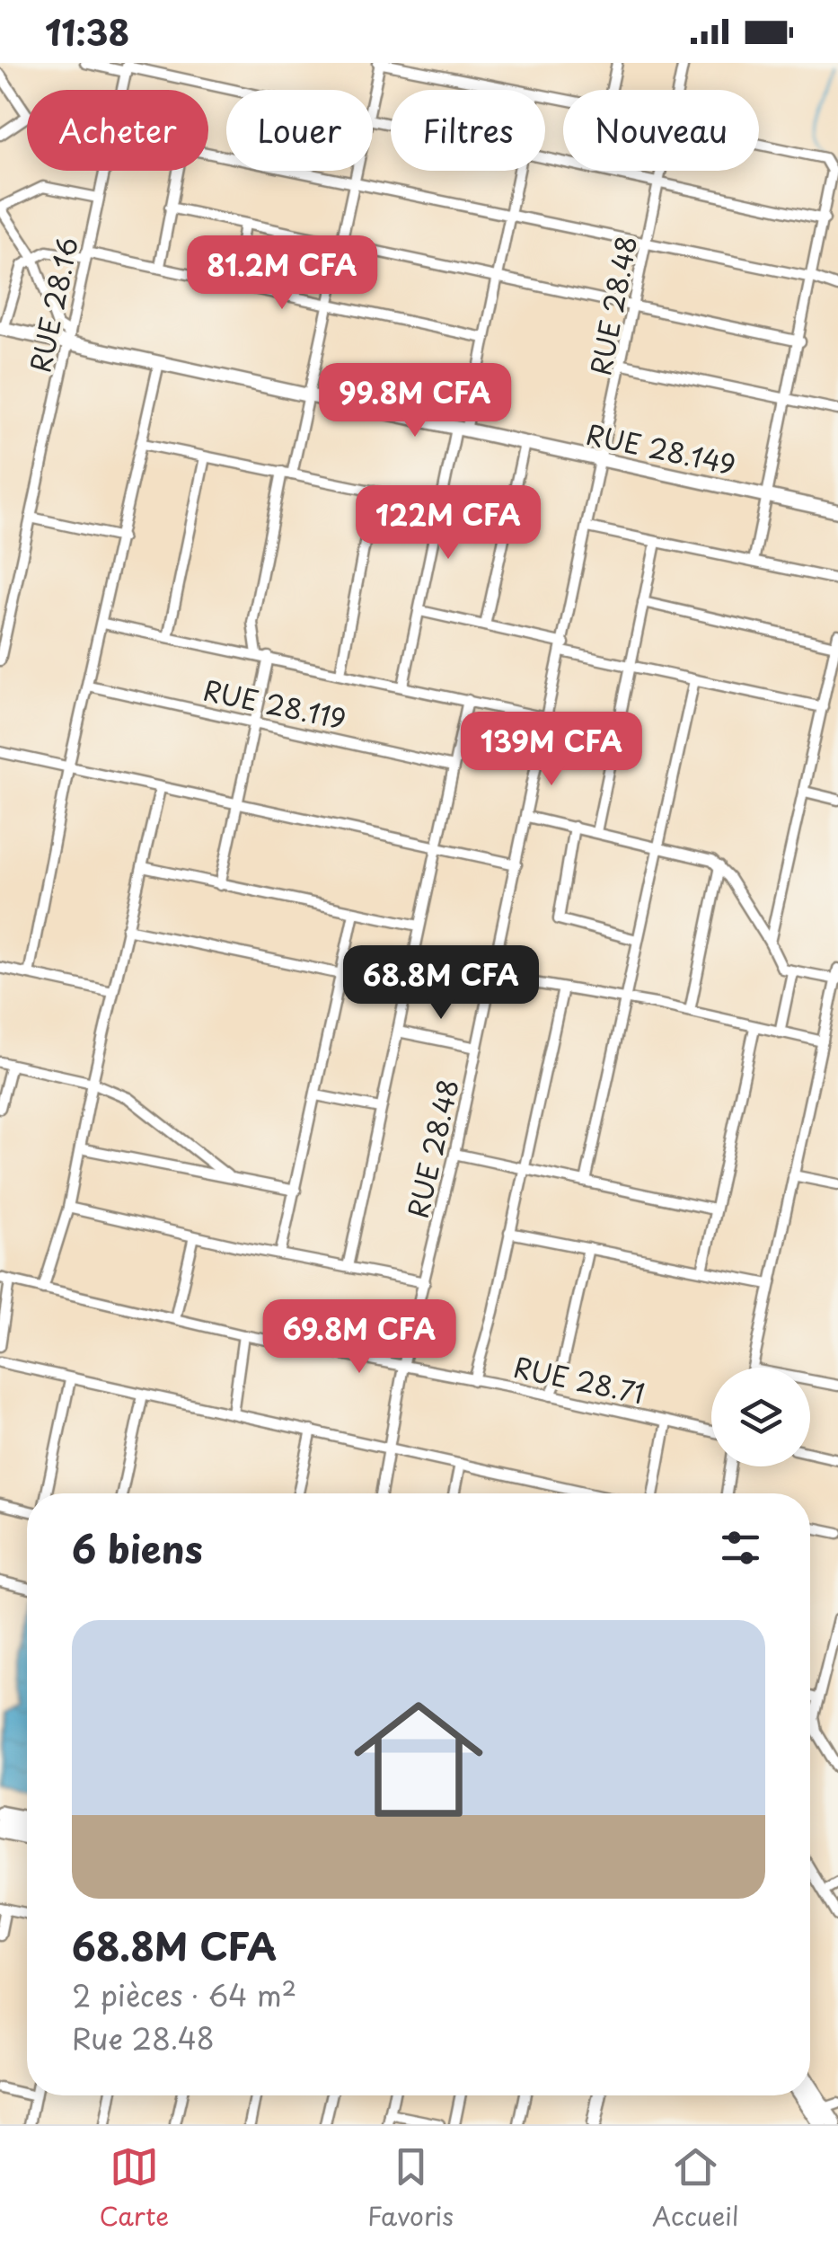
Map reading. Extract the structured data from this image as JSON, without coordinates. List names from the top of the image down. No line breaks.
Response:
{"streets":{"street":["RUE 28.16","RUE 28.48","RUE 28.149","RUE 28.119","RUE 28.71"]},"crossings":[["RUE 28.16","RUE 28.149"],["RUE 28.48","RUE 28.149"],["RUE 28.48","RUE 28.71"]],"page":{"status":"11:38","chip":["Acheter","Louer","Filtres","Nouveau"],"price":["81.2M CFA","99.8M CFA","122M CFA","139M CFA","68.8M CFA","69.8M CFA"],"heading":"6 biens","list":[{"name":"68.8M CFA","note":"2 pièces · 64 m² · Rue 28.48"}],"tabs":["Carte","Favoris","Accueil"]}}
